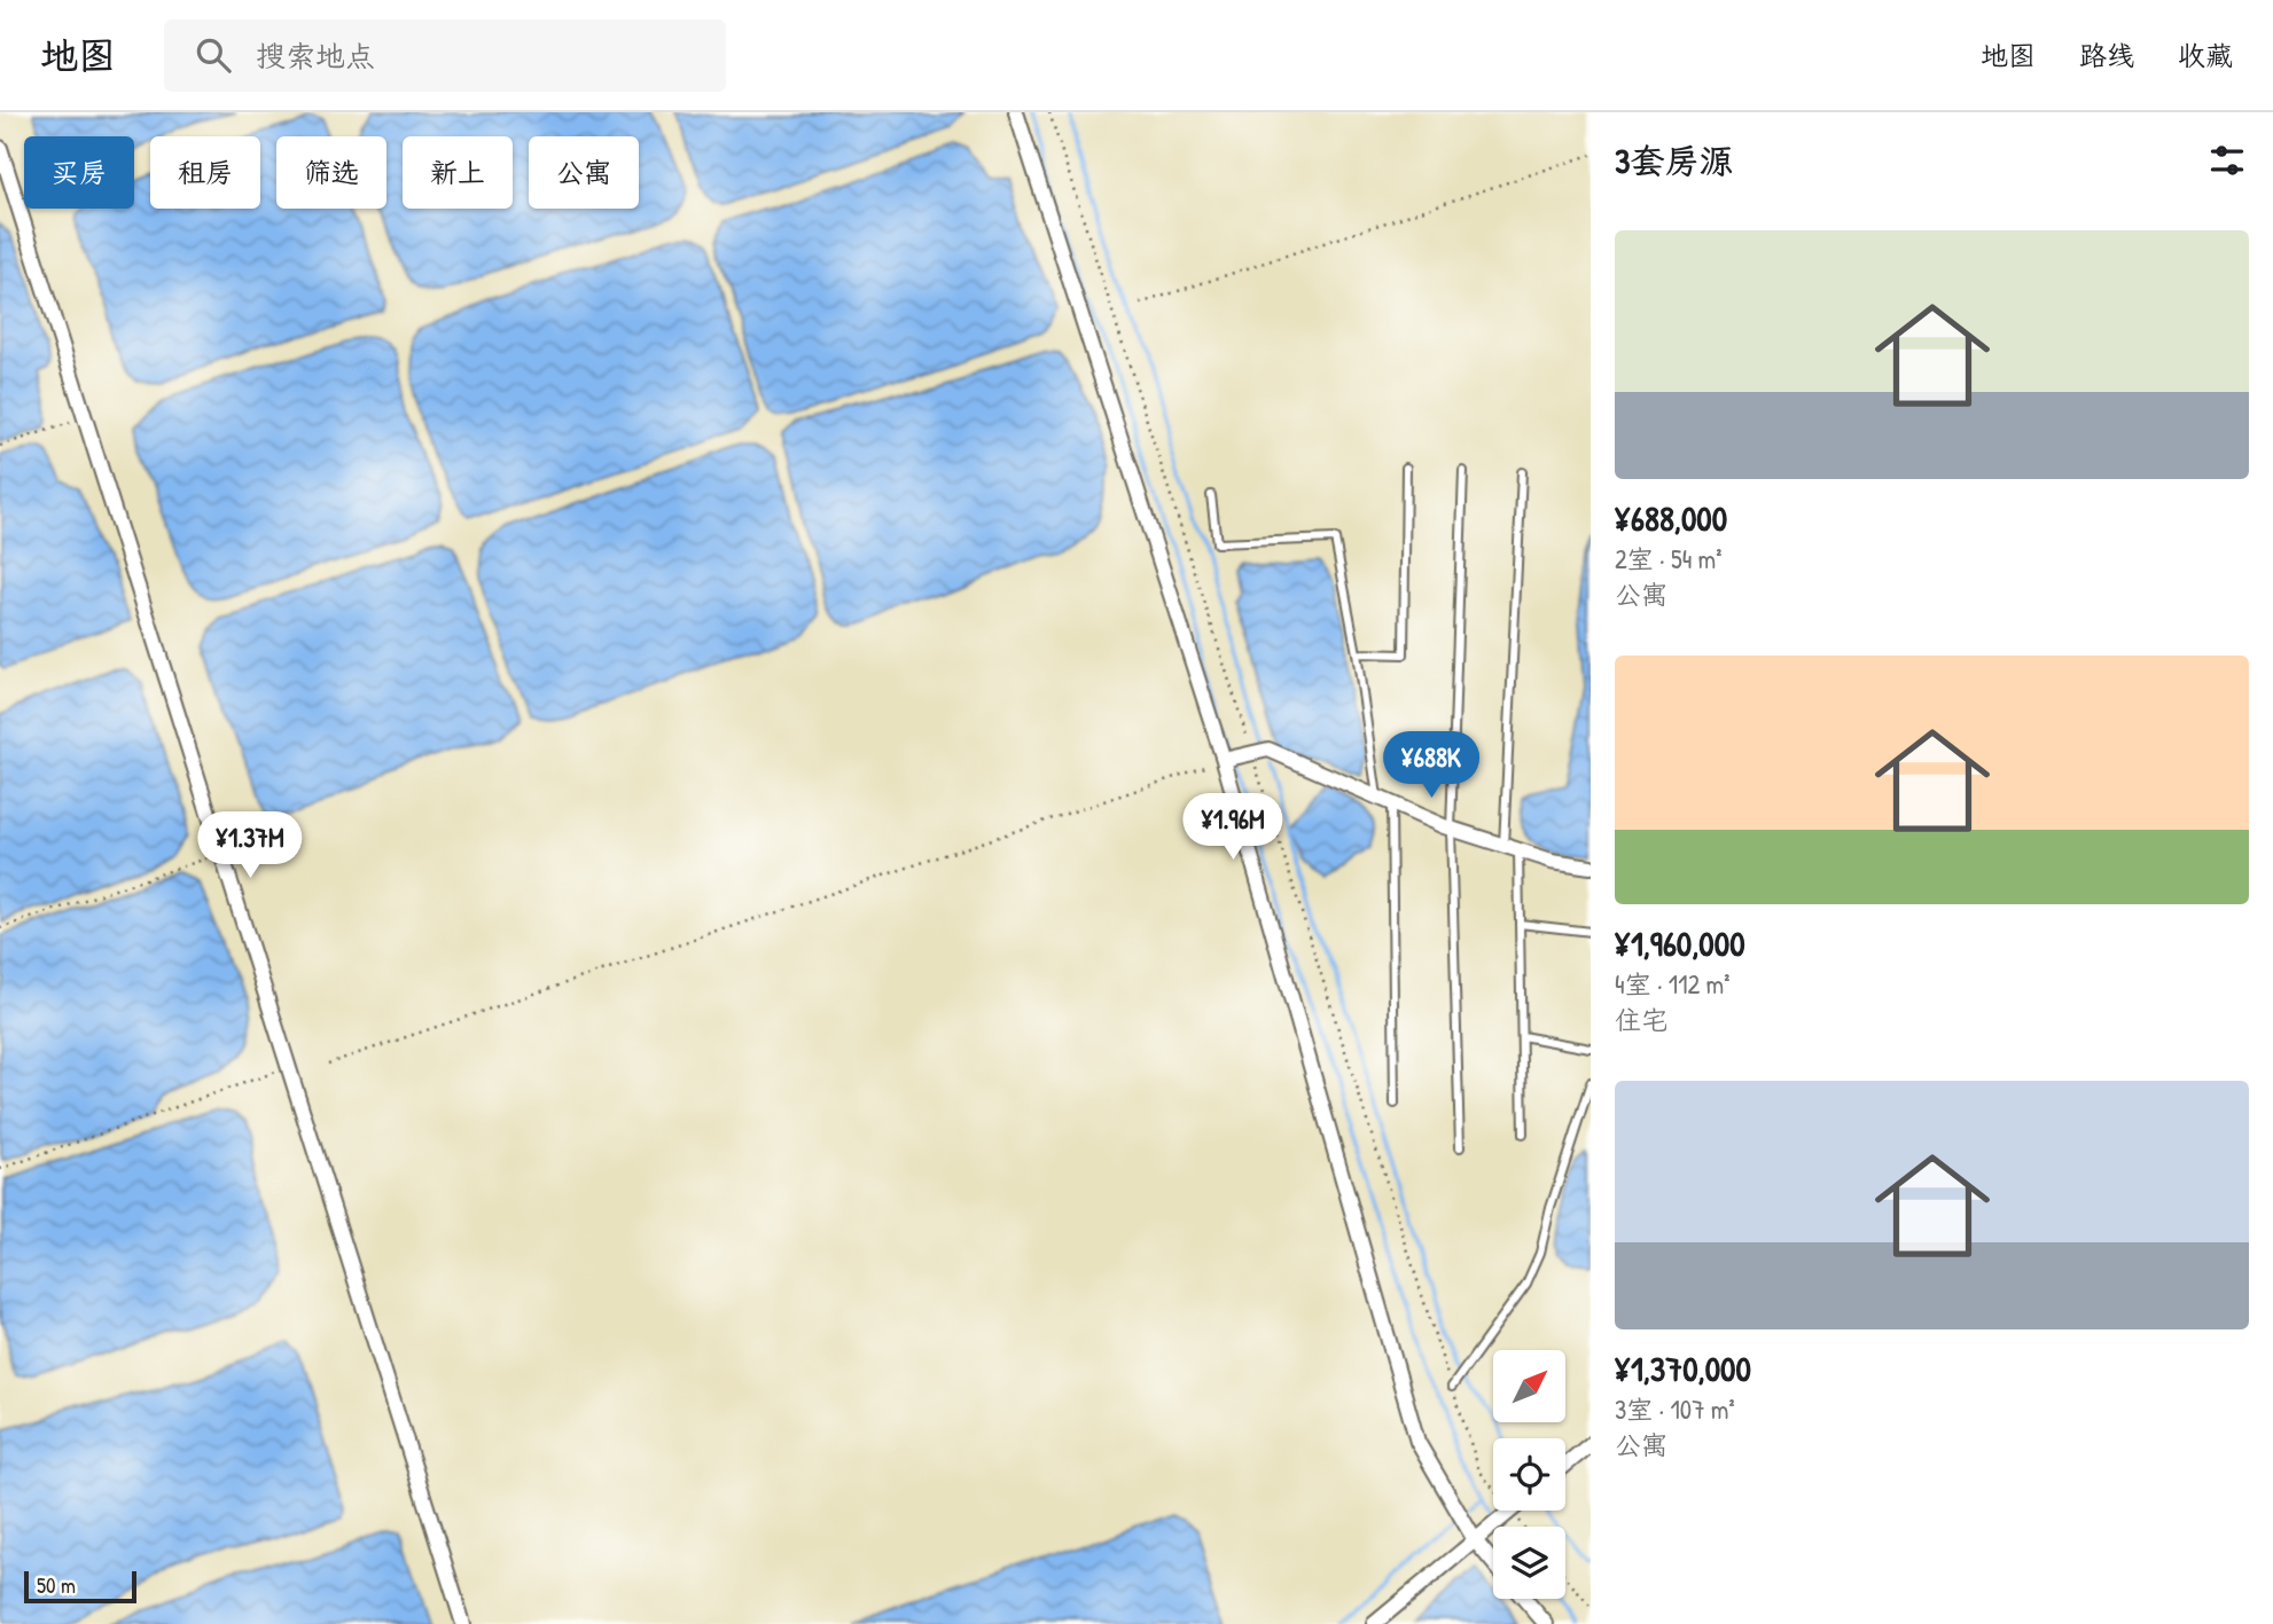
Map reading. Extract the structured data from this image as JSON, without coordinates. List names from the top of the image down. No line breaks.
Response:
{"scale_bar":"50 m","north":"top right","page":{"header":"地图","search":"搜索地点","nav":["地图","路线","收藏"],"heading":"3套房源","chip":["买房","租房","筛选","新上","公寓"],"list":[{"name":"¥688,000","note":"2室 · 54 m² · 公寓"},{"name":"¥1,960,000","note":"4室 · 112 m² · 住宅"},{"name":"¥1,370,000","note":"3室 · 107 m² · 公寓"}],"price":["¥688K","¥1.96M","¥1.37M"],"scale":"50 m"}}
